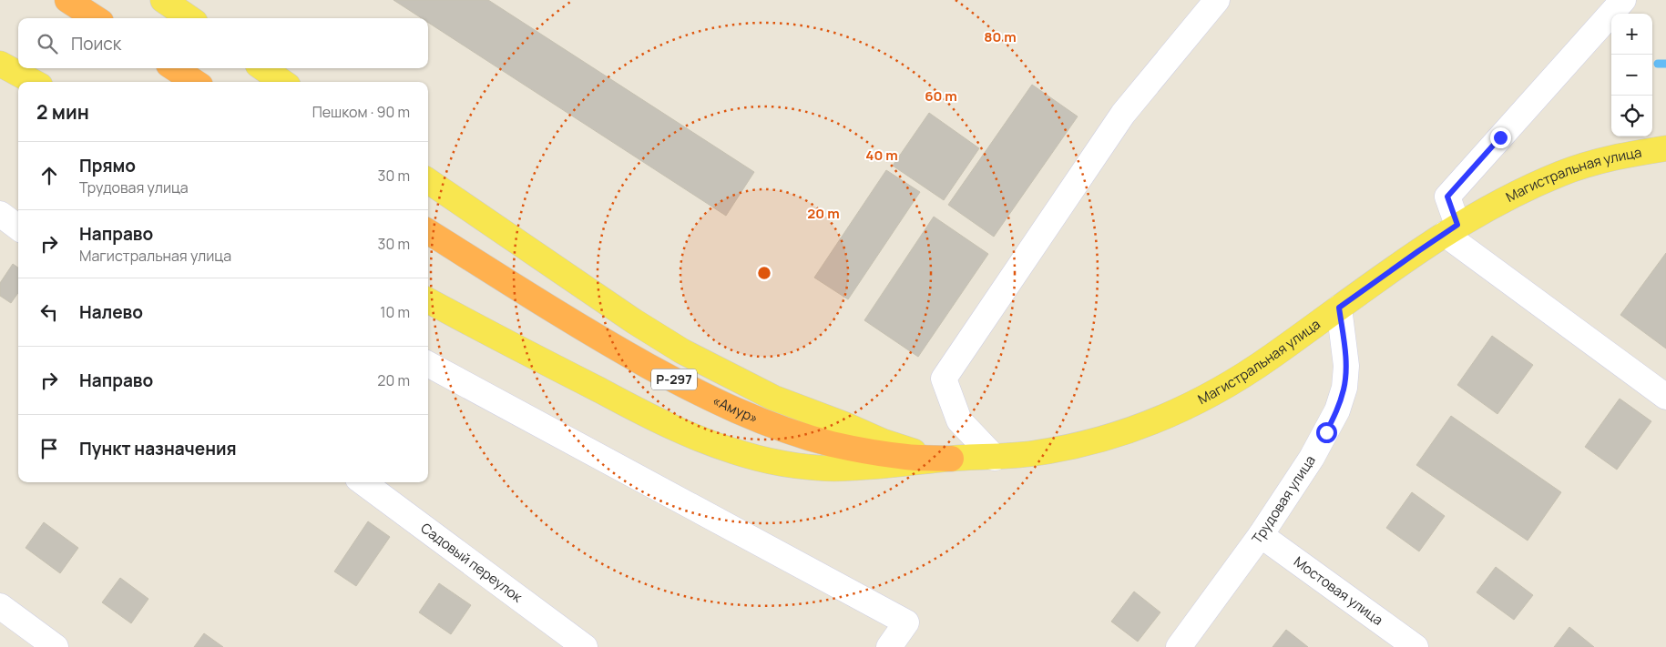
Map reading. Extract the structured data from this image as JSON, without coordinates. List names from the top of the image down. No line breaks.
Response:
{"streets":{"highway":["Р-297","«Амур»"],"main road":["Магистральная улица"],"street":["Трудовая улица","Садовый переулок","Мостовая улица"]},"crossings":[["Магистральная улица","«Амур»"],["Магистральная улица","Трудовая улица"],["Трудовая улица","Мостовая улица"]],"page":{"map_buttons":["+","−"],"search":"Поиск","heading":["2 мин","Пешком · 90 m"],"list":[["Прямо","Трудовая улица","30 m"],["Направо","Магистральная улица","30 m"],["Налево","10 m"],["Направо","20 m"],"Пункт назначения"]},"rings":["80 m","60 m","40 m","20 m"]}
